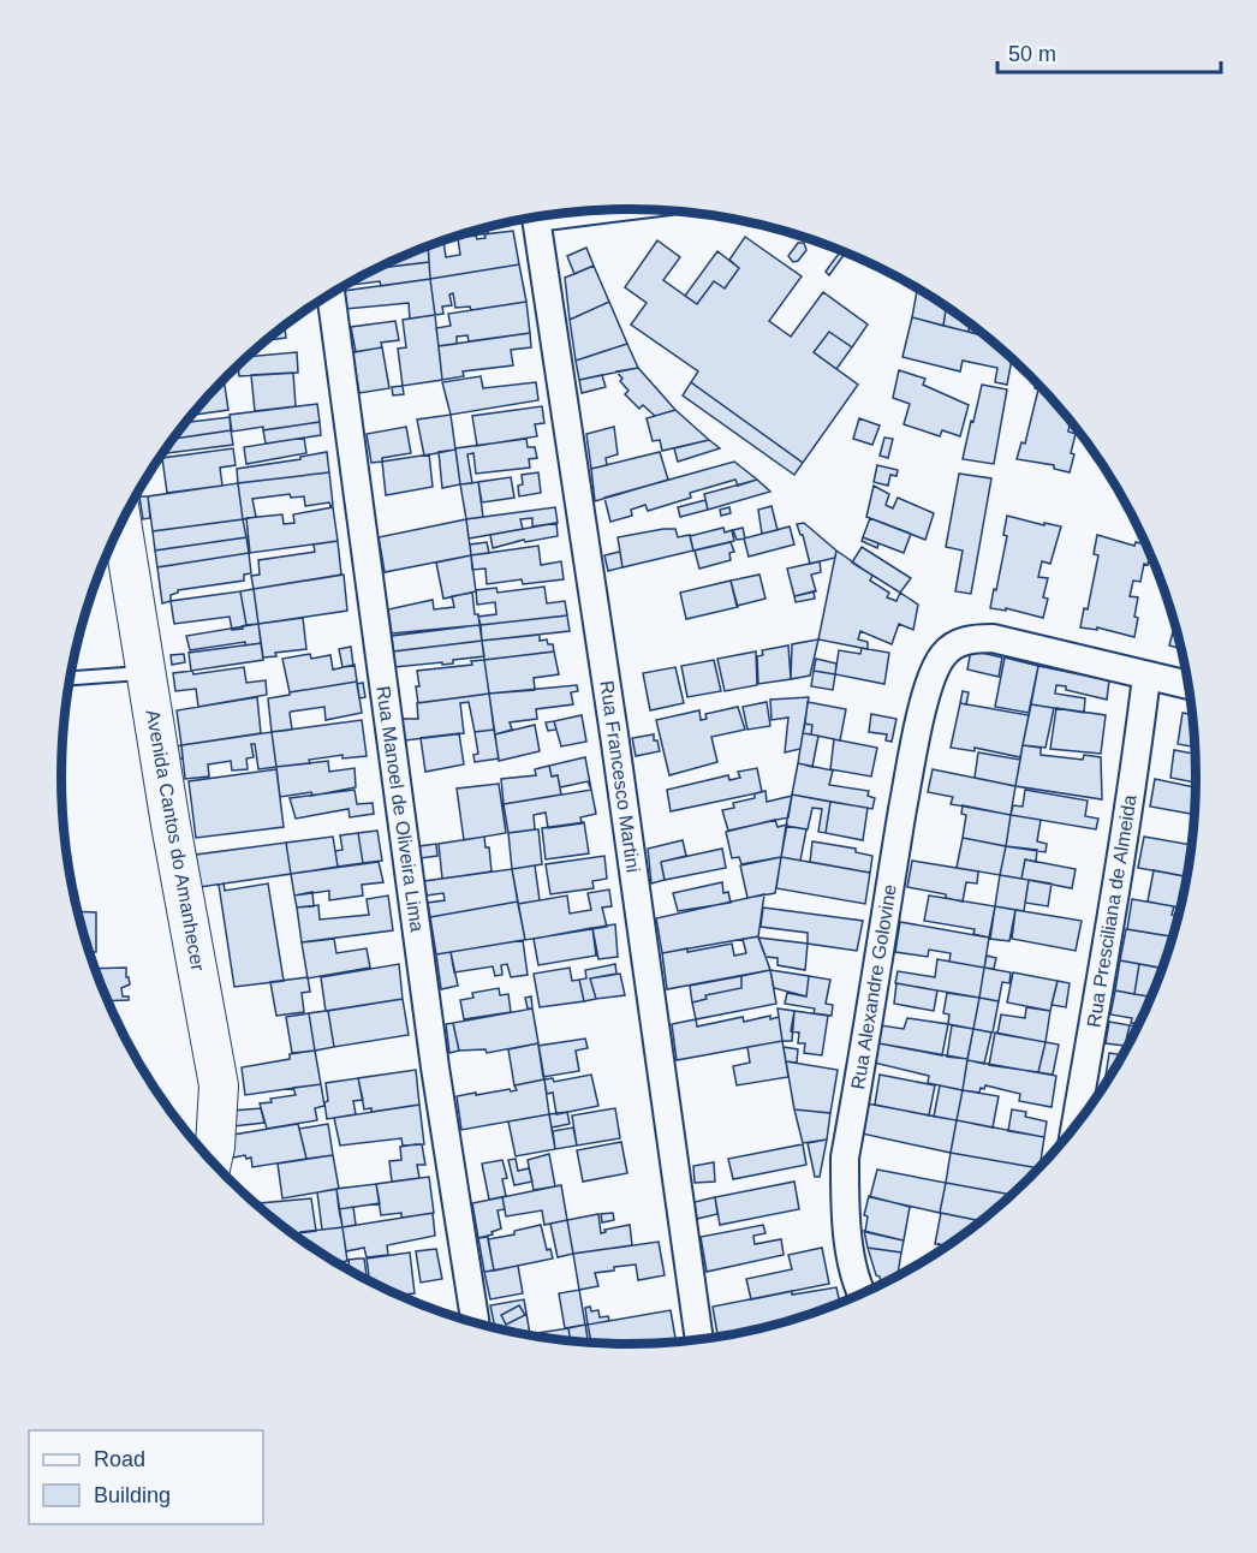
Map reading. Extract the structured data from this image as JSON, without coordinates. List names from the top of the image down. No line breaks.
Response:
{"streets":{"main road":["Avenida Cantos do Amanhecer"],"street":["Rua Francesco Martini","Rua Manoel de Oliveira Lima","Rua Presciliana de Almeida","Rua Alexandre Golovine"]},"crossings":[["Rua Presciliana de Almeida","Rua Alexandre Golovine"]],"legend":["Road","Building"],"scale_bar":"50 m"}
